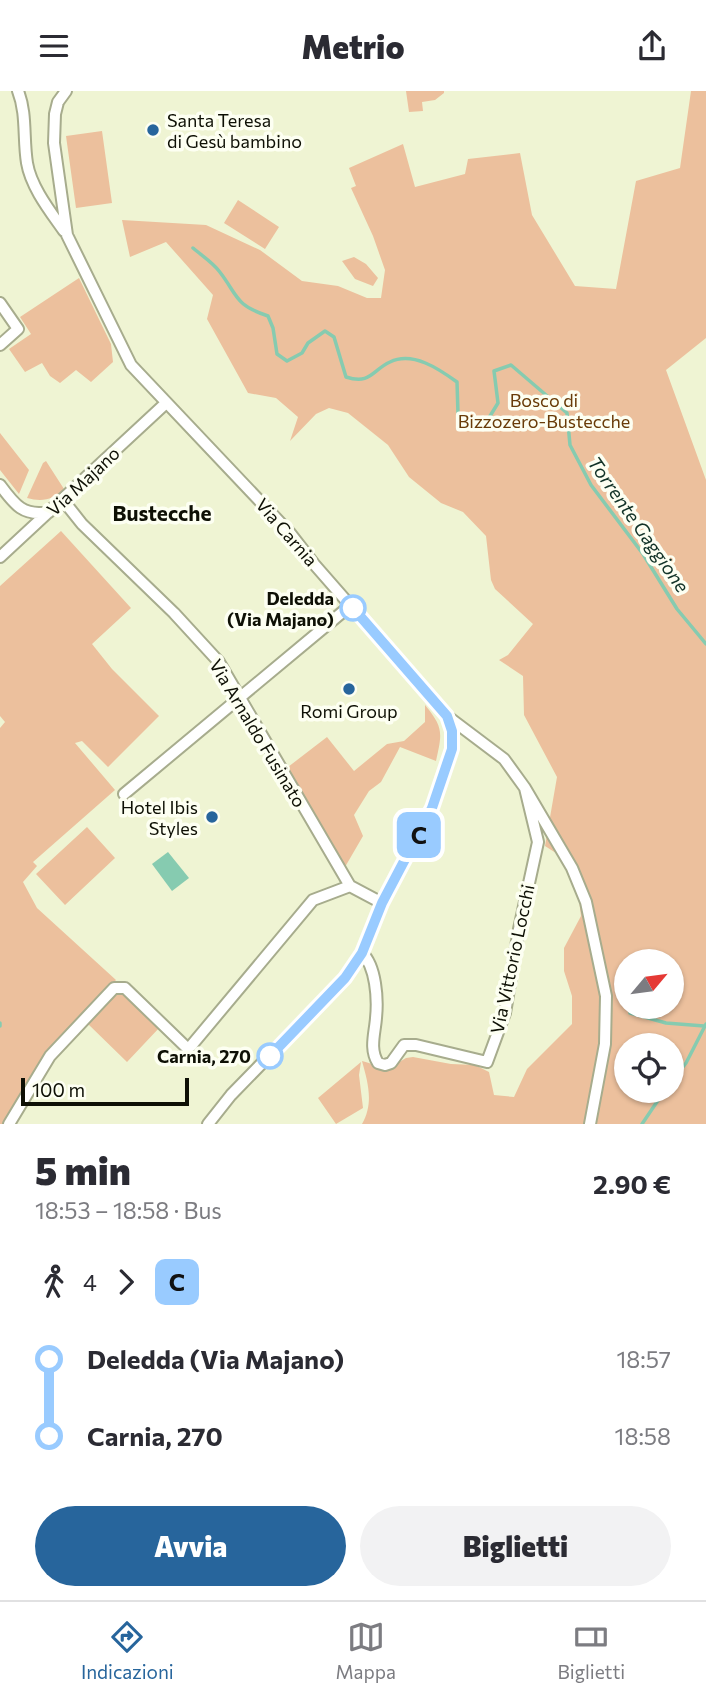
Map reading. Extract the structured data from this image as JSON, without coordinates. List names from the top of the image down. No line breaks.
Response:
{"streets":{"street":["Via Majano","Via Carnia","Via Arnaldo Fusinato","Via Vittorio Locchi"]},"crossings":[["Via Majano","Via Carnia"],["Via Majano","Via Arnaldo Fusinato"],["Via Carnia","Via Vittorio Locchi"]],"districts":["Bustecche"],"water":["Torrente Gaggione"],"parks":["Bosco di Bizzozero-Bustecche"],"places":["Santa Teresa di Gesù bambino","Deledda (Via Majano)","Romi Group","Hotel Ibis Styles","Carnia, 270"],"lines":["bus line C"],"scale_bar":"100 m","north":"top right","page":{"header":"Metrio","on_map":"C","scale":"100 m","heading":["5 min","18:53 – 18:58 · Bus","2.90 €"],"legs":["4","C"],"list":[{"name":"Deledda (Via Majano)","value":"18:57"},{"name":"Carnia, 270","value":"18:58"}],"buttons":["Avvia","Biglietti"],"tabs":["Indicazioni","Mappa","Biglietti"]}}
